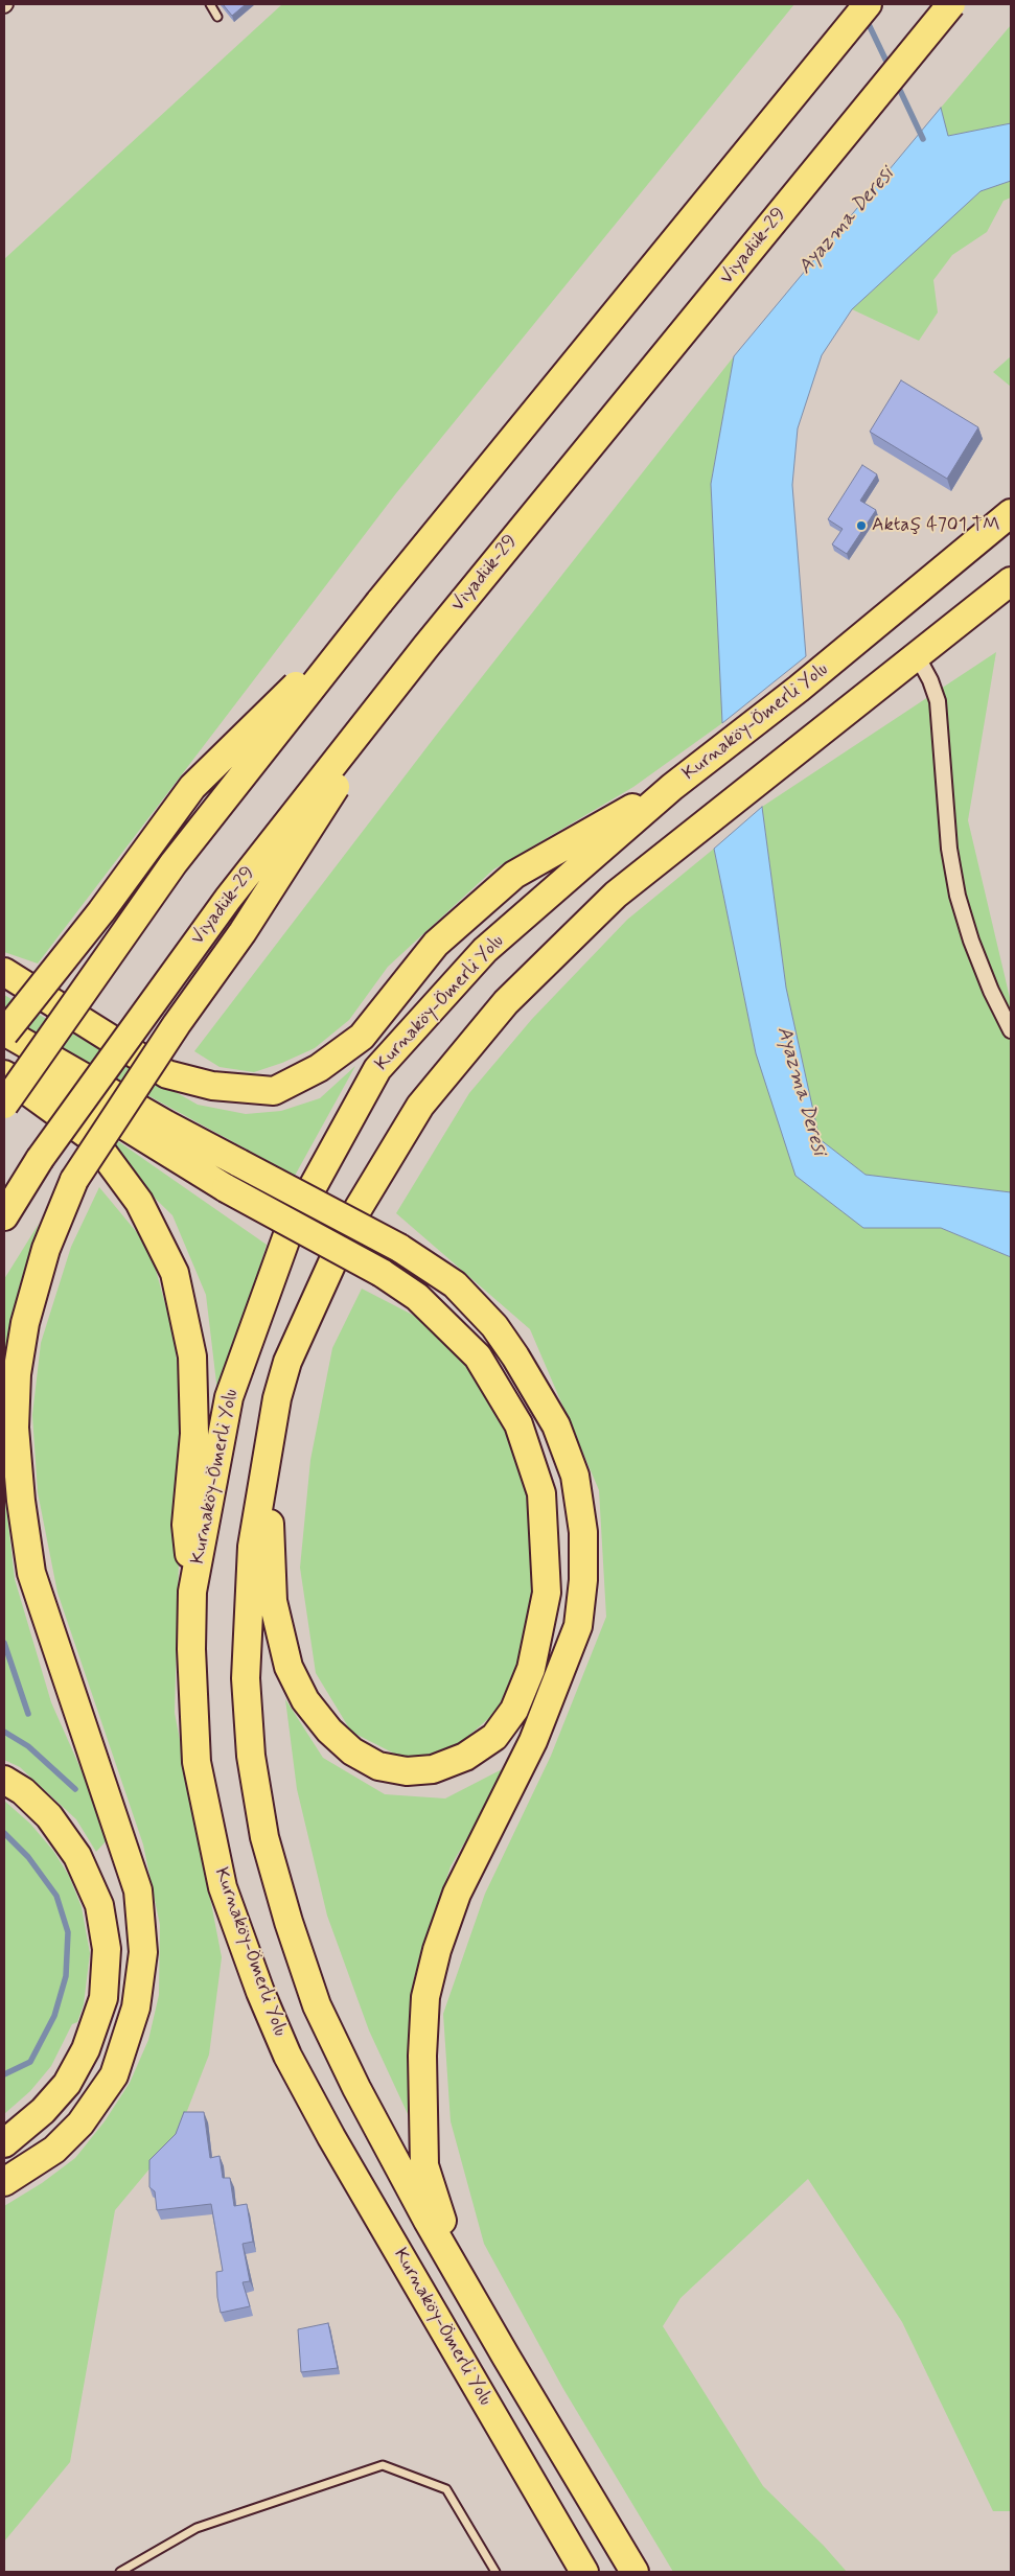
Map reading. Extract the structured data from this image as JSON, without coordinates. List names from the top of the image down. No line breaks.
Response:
{"streets":{"highway":["Viyadük-29","Kurnaköy-Ömerli Yolu"]},"water":["Ayazma Deresi"],"places":["Aktaş 4701 TM"]}
